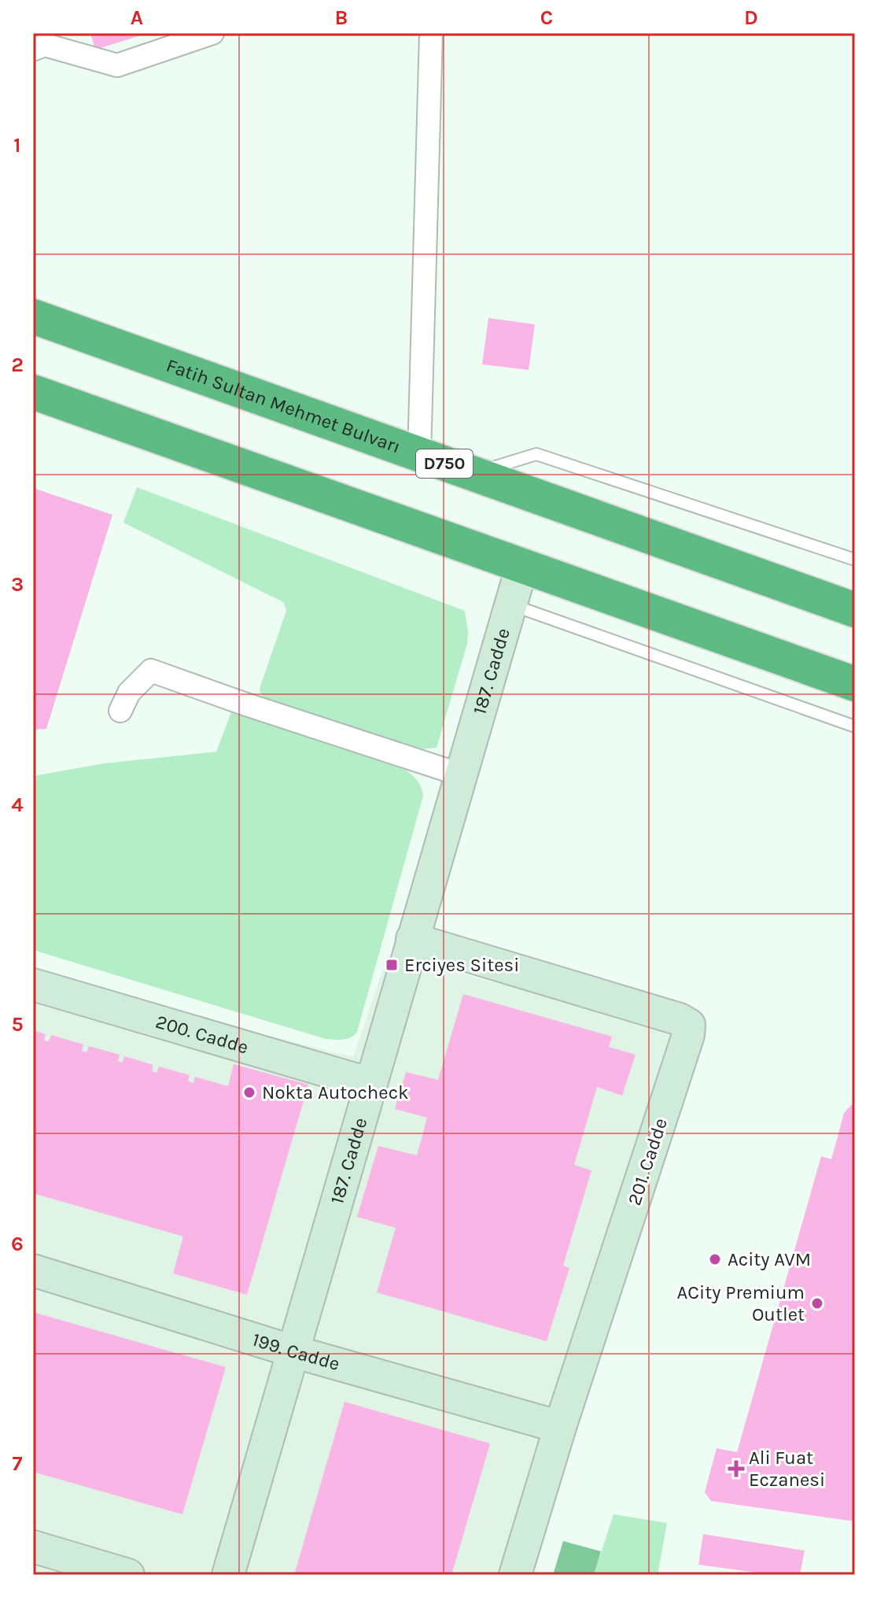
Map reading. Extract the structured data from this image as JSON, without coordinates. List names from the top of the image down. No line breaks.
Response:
{"streets":{"highway":["Fatih Sultan Mehmet Bulvarı","D750"],"street":["187. Cadde","200. Cadde","201. Cadde","199. Cadde"]},"crossings":[["187. Cadde","200. Cadde"],["187. Cadde","201. Cadde"],["187. Cadde","199. Cadde"],["201. Cadde","199. Cadde"]],"places":{"transit":["Erciyes Sitesi"],"other":["Nokta Autocheck","Acity AVM","ACity Premium Outlet"],"health":["Ali Fuat Eczanesi"]},"grid":{"columns":["A","B","C","D"],"rows":["1","2","3","4","5","6","7"]}}
